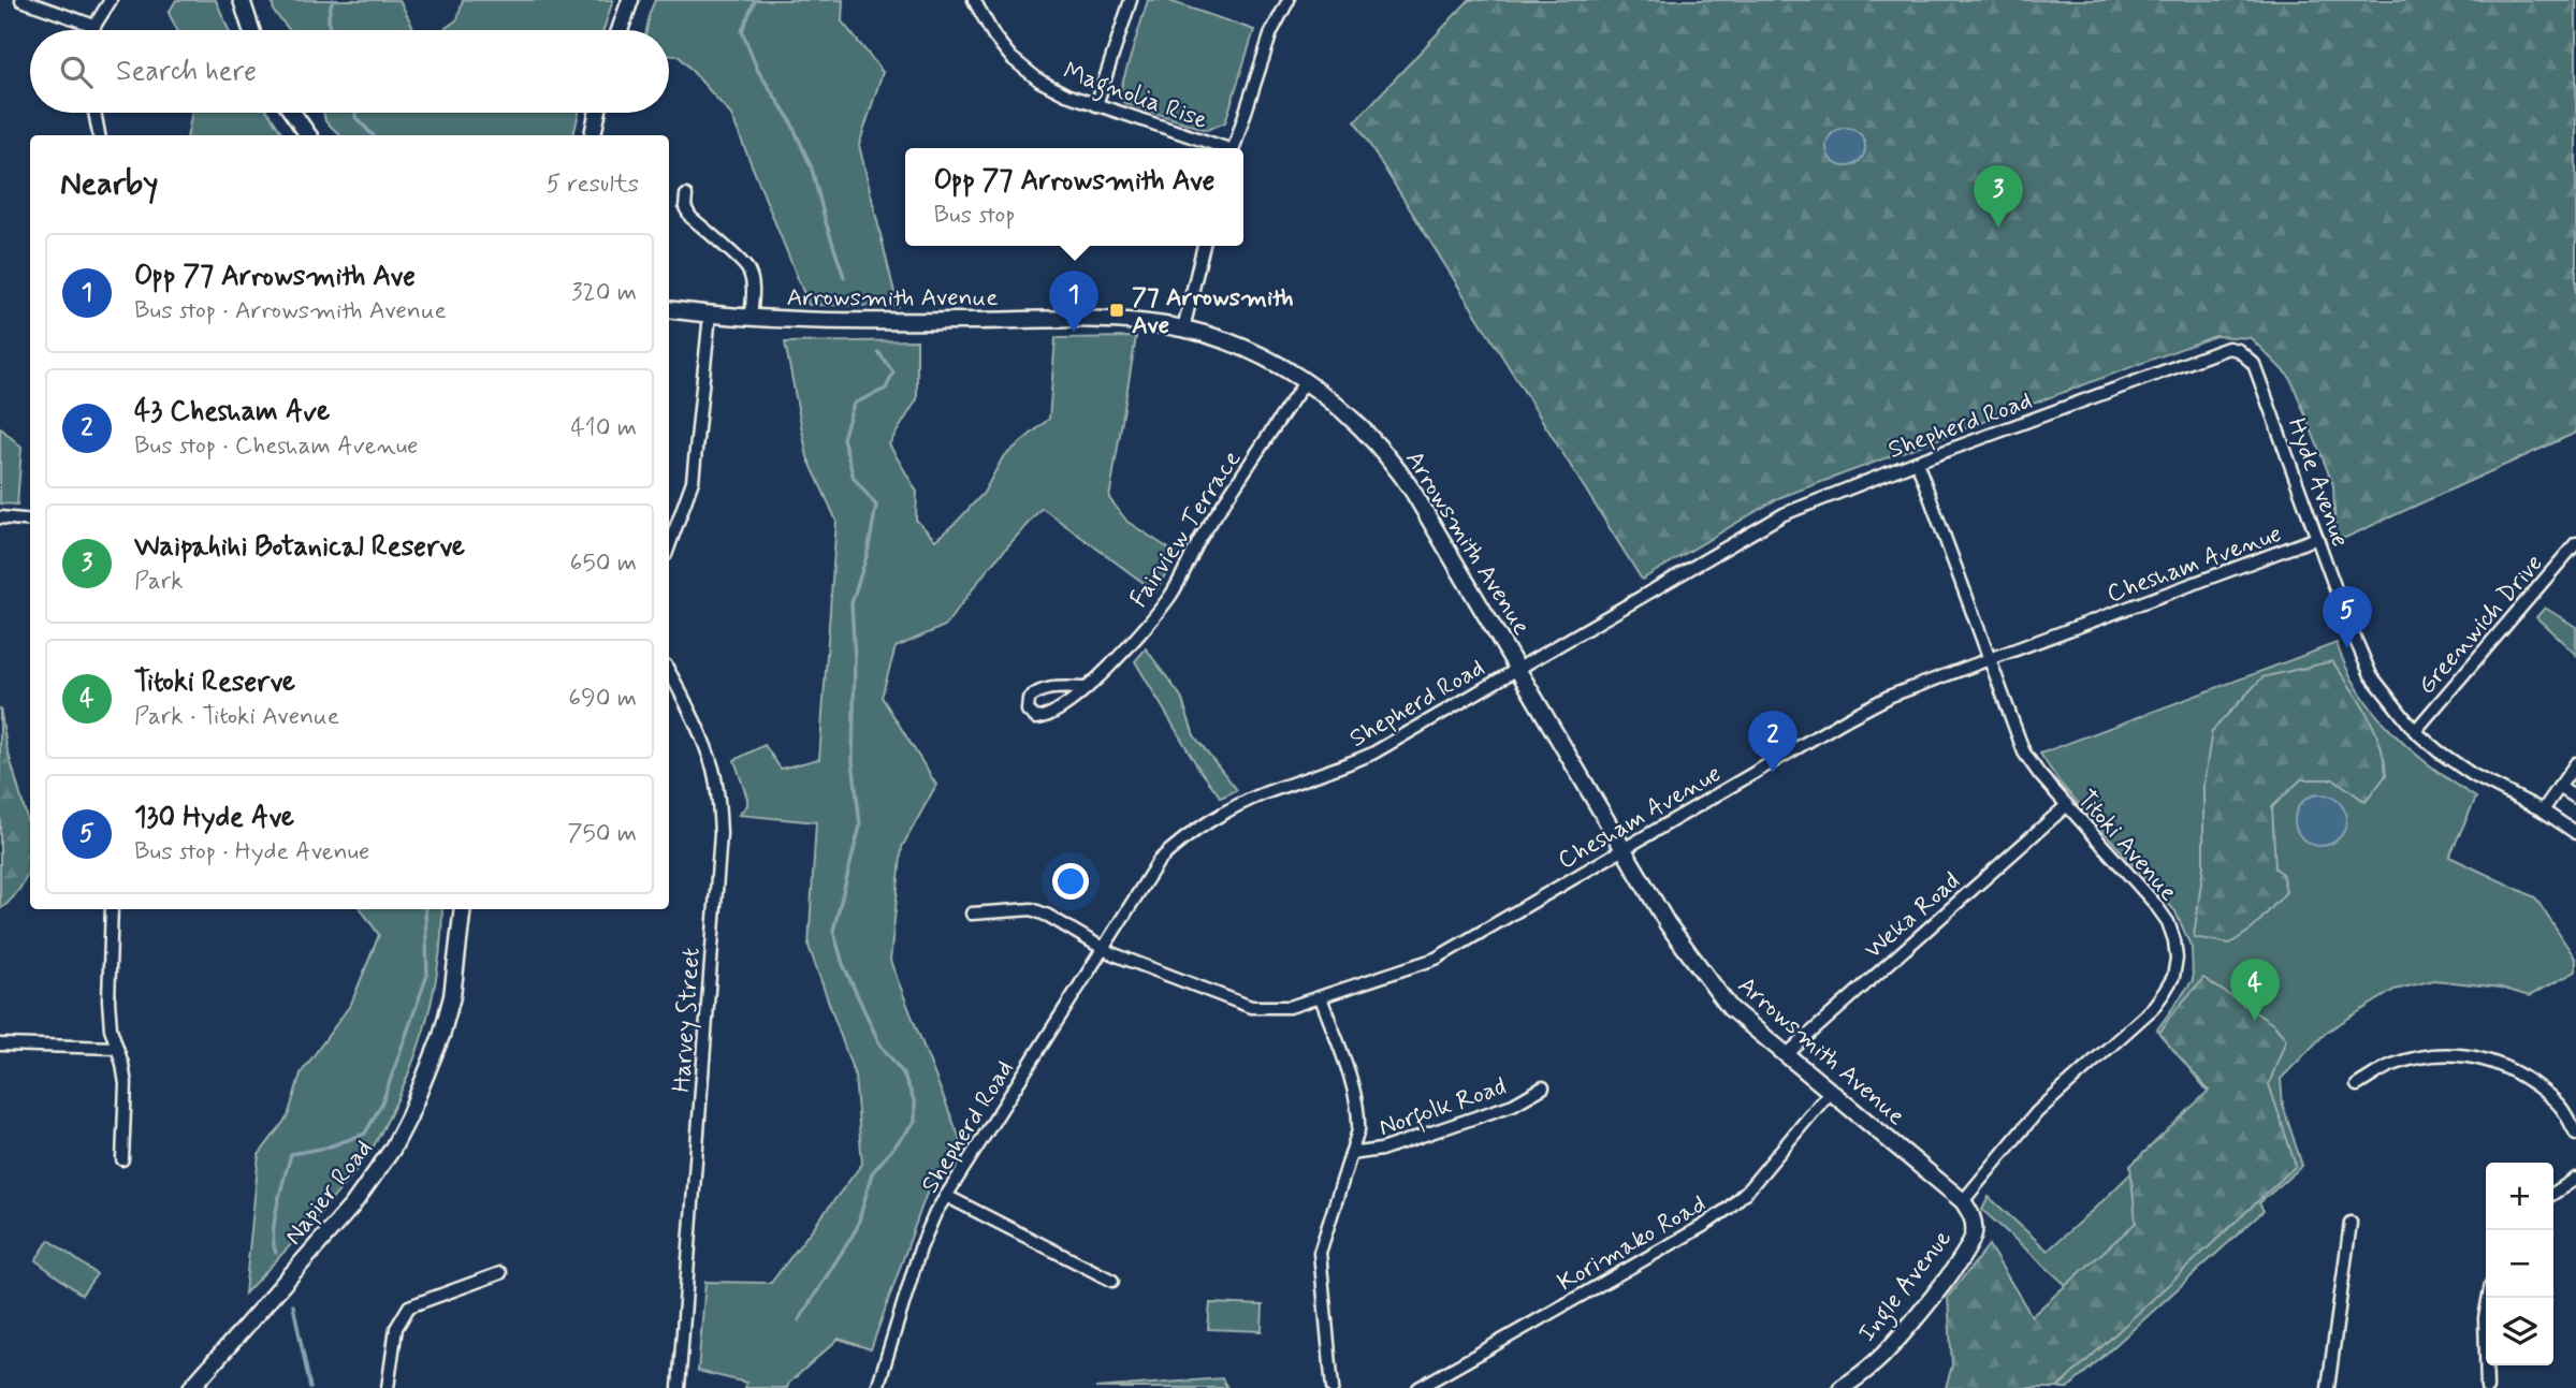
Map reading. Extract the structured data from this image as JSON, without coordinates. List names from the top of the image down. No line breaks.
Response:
{"streets":{"street":["Magnolia Rise","Arrowsmith Avenue","Shepherd Road","Hyde Avenue","Fairview Terrace","Chesham Avenue","Greenwich Drive","Titoki Avenue","Weka Road","Harvey Street","Norfolk Road","Napier Road","Korimako Road","Ingle Avenue"]},"crossings":[["Arrowsmith Avenue","Shepherd Road"],["Arrowsmith Avenue","Fairview Terrace"],["Arrowsmith Avenue","Chesham Avenue"],["Arrowsmith Avenue","Titoki Avenue"],["Arrowsmith Avenue","Weka Road"],["Arrowsmith Avenue","Korimako Road"],["Arrowsmith Avenue","Ingle Avenue"],["Shepherd Road","Hyde Avenue"],["Shepherd Road","Chesham Avenue"],["Shepherd Road","Titoki Avenue"],["Hyde Avenue","Chesham Avenue"],["Hyde Avenue","Greenwich Drive"],["Chesham Avenue","Titoki Avenue"],["Titoki Avenue","Weka Road"],["Titoki Avenue","Ingle Avenue"]],"places":{"transit":["77 Arrowsmith Ave"]},"page":{"search":"Search here","heading":["Nearby","5 results"],"popup":["Opp 77 Arrowsmith Ave","Bus stop"],"pins":["3","1","5","2","4"],"list":[{"mark":"1","name":"Opp 77 Arrowsmith Ave","note":"Bus stop · Arrowsmith Avenue","value":"320 m"},{"mark":"2","name":"43 Chesham Ave","note":"Bus stop · Chesham Avenue","value":"410 m"},{"mark":"3","name":"Waipahihi Botanical Reserve","note":"Park","value":"650 m"},{"mark":"4","name":"Titoki Reserve","note":"Park · Titoki Avenue","value":"690 m"},{"mark":"5","name":"130 Hyde Ave","note":"Bus stop · Hyde Avenue","value":"750 m"}],"map_buttons":["+","−"]}}
